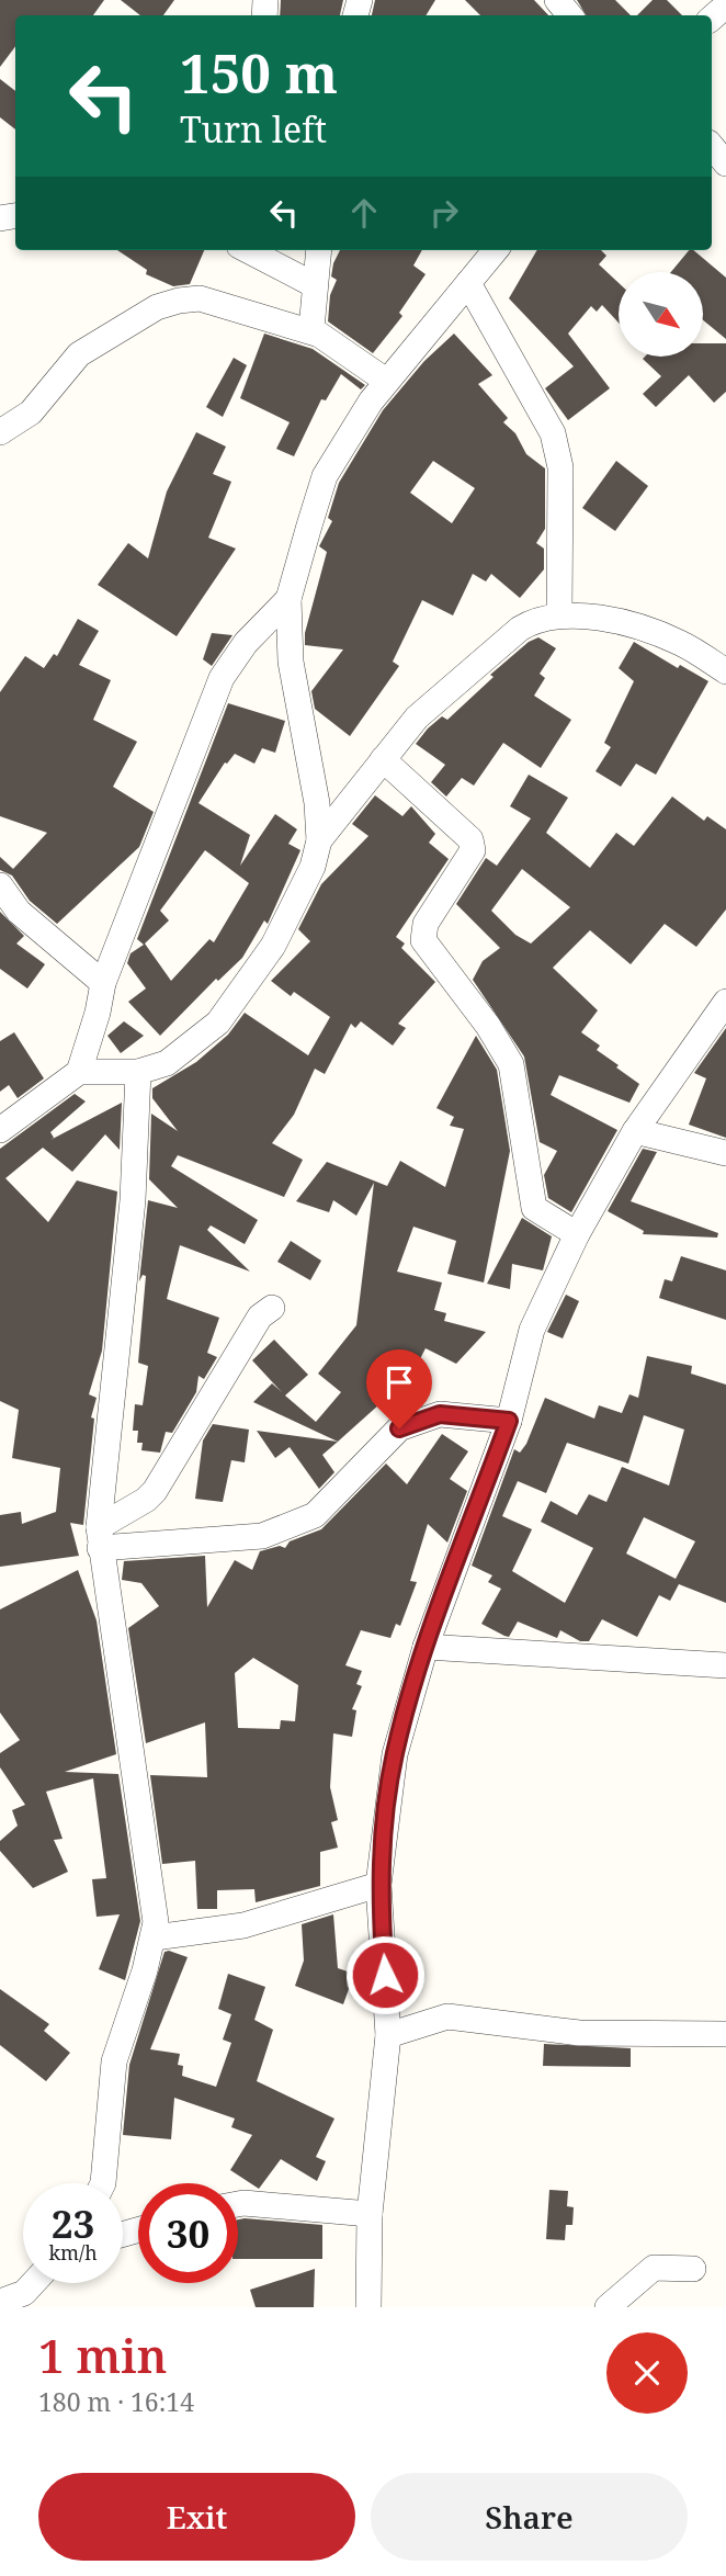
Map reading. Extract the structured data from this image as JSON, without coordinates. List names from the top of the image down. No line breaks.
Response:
{"north":"bottom right","page":{"turn":["150 m","Turn left"],"speed":"23 km/h","limit":"30","heading":["1 min","180 m · 16:14"],"buttons":["Exit","Share"]}}
